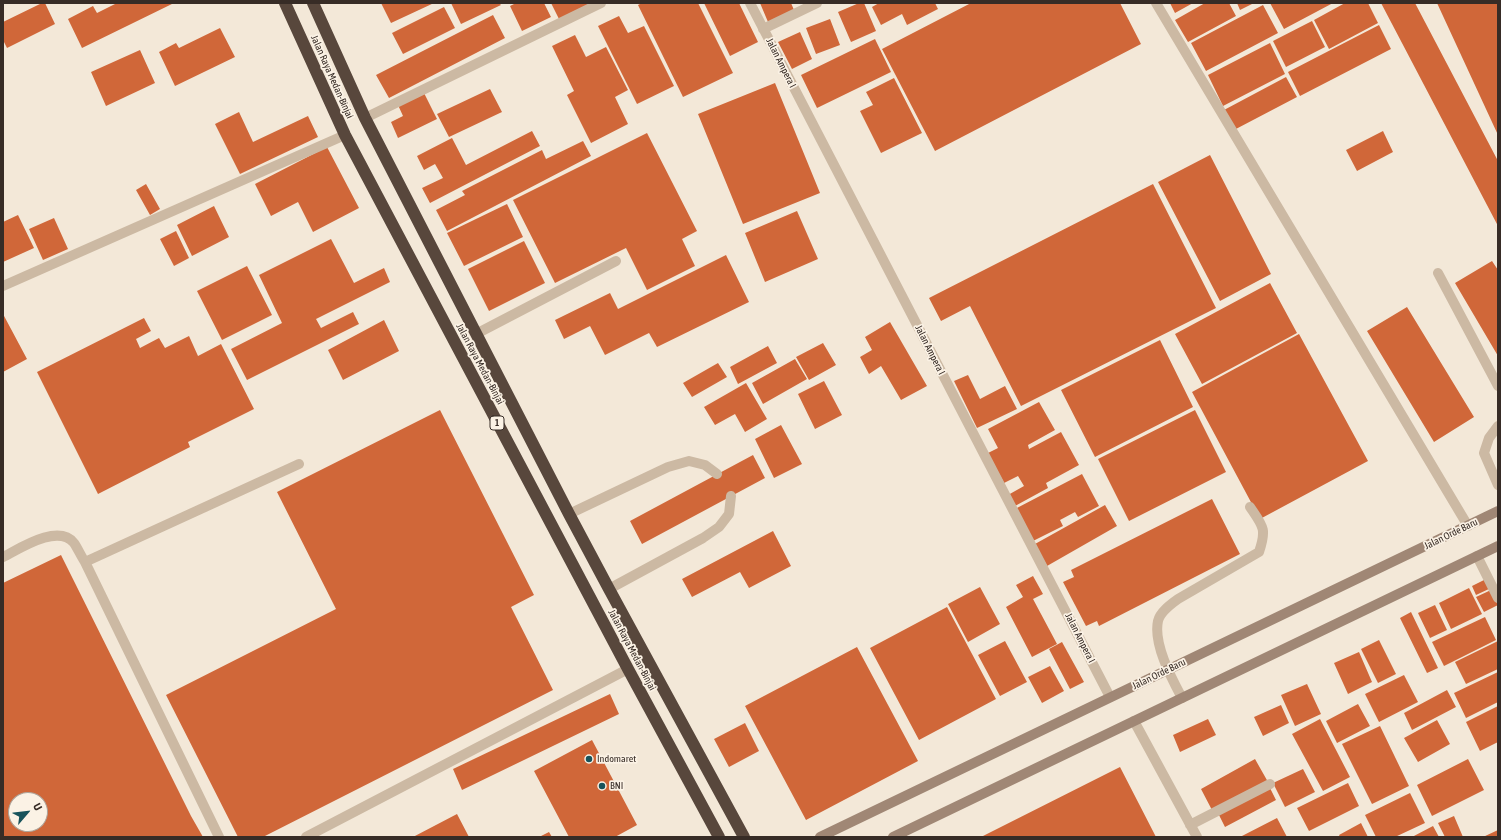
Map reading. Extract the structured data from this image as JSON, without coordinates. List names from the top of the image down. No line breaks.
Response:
{"streets":{"highway":["Jalan Raya Medan-Binjai","1"],"main road":["Jalan Orde Baru"],"street":["Jalan Ampera I"]},"crossings":[["Jalan Ampera I","Jalan Orde Baru"]],"places":["Indomaret","BNI"],"north":"top right"}
